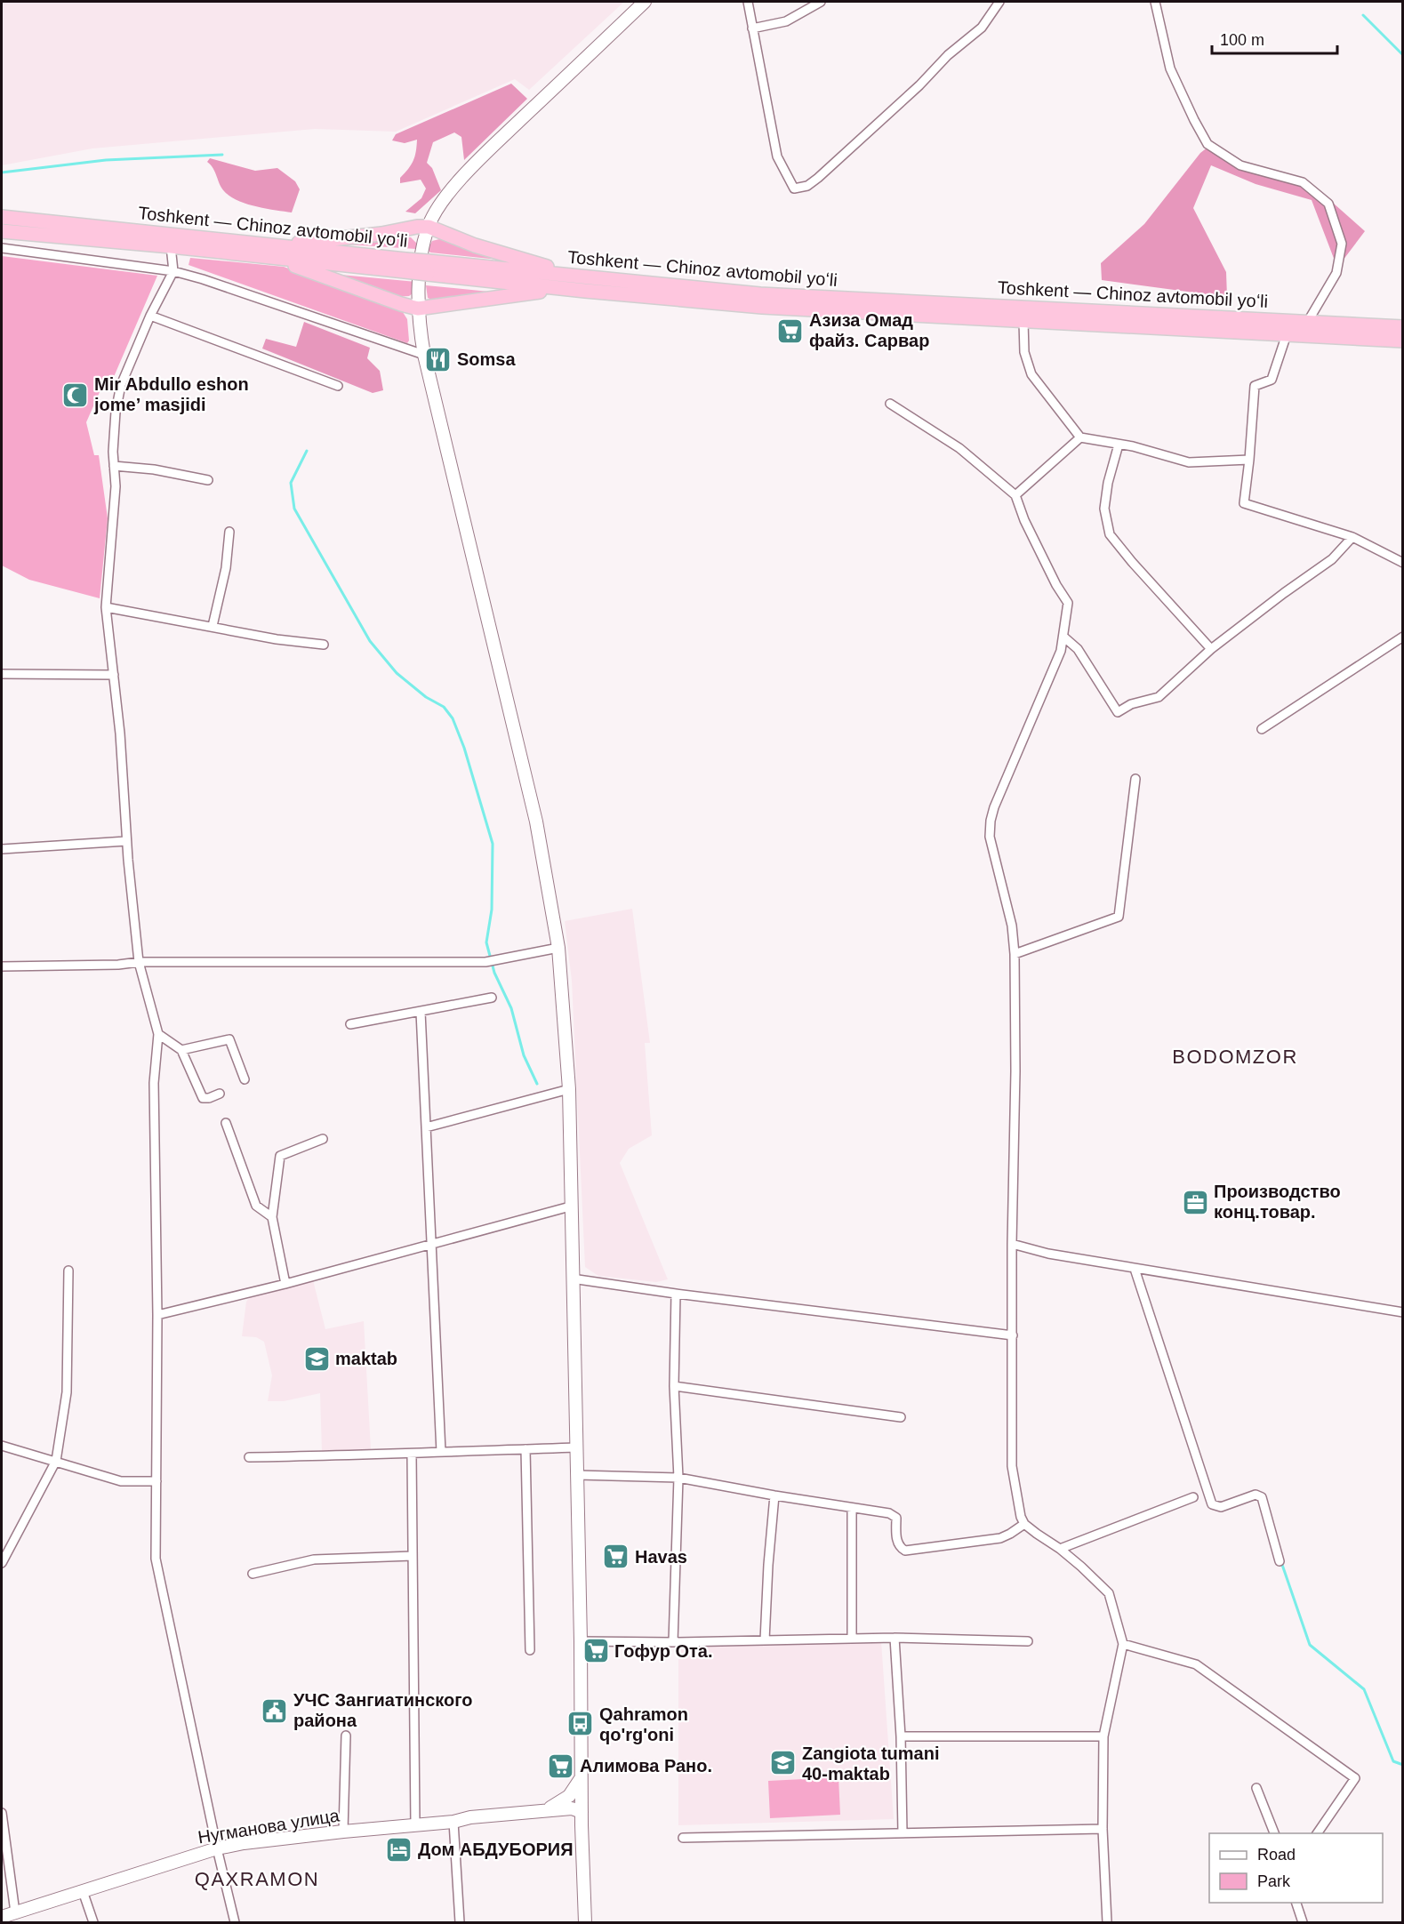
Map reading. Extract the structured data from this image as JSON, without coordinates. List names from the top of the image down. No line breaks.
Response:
{"streets":{"highway":["Toshkent — Chinoz avtomobil yoʻli"],"main road":["Нугманова улица"]},"districts":["BODOMZOR","QAXRAMON"],"places":{"supermarket":["Азиза Омад файз. Сарвар","Havas","Гофур Ота.","Алимова Рано."],"restaurant":["Somsa"],"mosque":["Mir Abdullo eshon jome’ masjidi"],"office":["Производство конц.товар."],"school or university":["maktab","Zangiota tumani 40-maktab"],"public building":["УЧС Зангиатинского района"],"bus stop":["Qahramon qo'rg'oni"],"hotel":["Дом АБДУБОРИЯ"]},"legend":["Road","Park"],"scale_bar":"100 m"}
